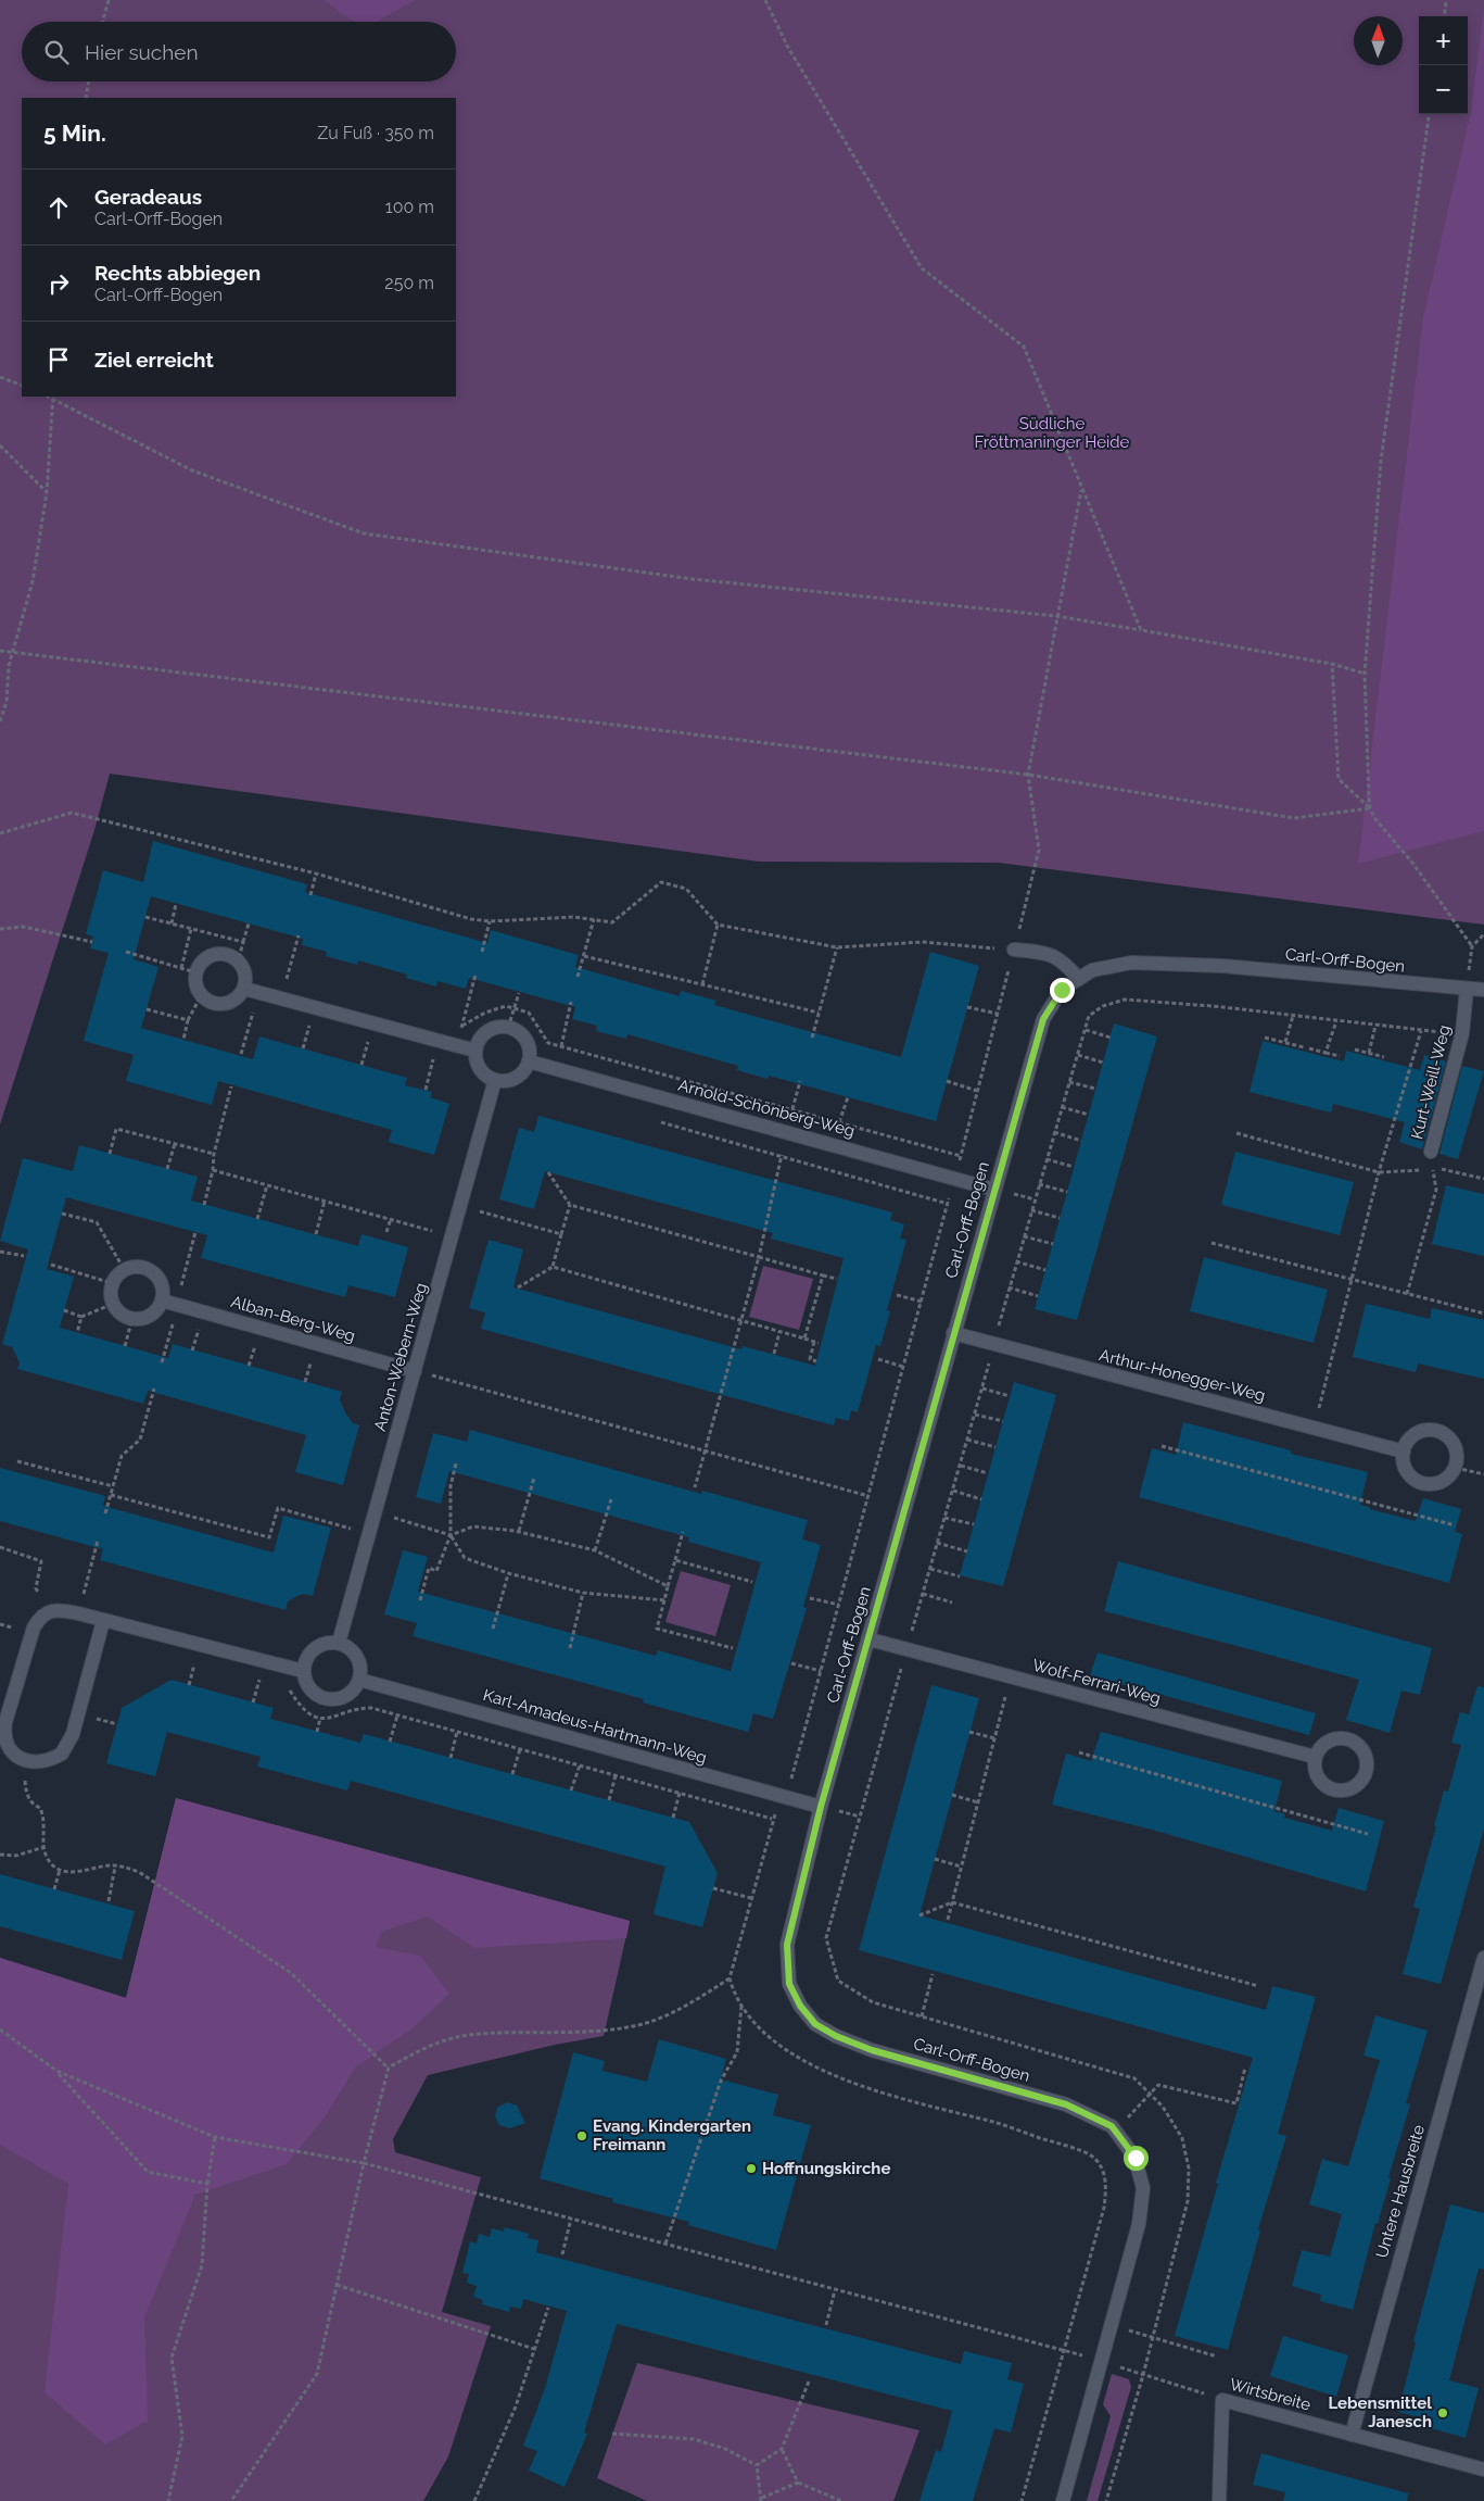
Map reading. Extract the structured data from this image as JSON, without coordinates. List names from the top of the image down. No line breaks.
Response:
{"streets":{"street":["Carl-Orff-Bogen","Kurt-Weill-Weg","Arnold-Schönberg-Weg","Alban-Berg-Weg","Anton-Webern-Weg","Arthur-Honegger-Weg","Wolf-Ferrari-Weg","Karl-Amadeus-Hartmann-Weg","Untere Hausbreite","Wirtsbreite"]},"crossings":[["Carl-Orff-Bogen","Kurt-Weill-Weg"],["Carl-Orff-Bogen","Arnold-Schönberg-Weg"],["Carl-Orff-Bogen","Arthur-Honegger-Weg"],["Carl-Orff-Bogen","Wolf-Ferrari-Weg"],["Carl-Orff-Bogen","Karl-Amadeus-Hartmann-Weg"],["Arnold-Schönberg-Weg","Anton-Webern-Weg"],["Alban-Berg-Weg","Anton-Webern-Weg"],["Anton-Webern-Weg","Karl-Amadeus-Hartmann-Weg"],["Untere Hausbreite","Wirtsbreite"]],"parks":["Südliche Fröttmaninger Heide"],"places":["Evang. Kindergarten Freimann","Hoffnungskirche","Lebensmittel Janesch"],"north":"top","page":{"map_buttons":["+","−"],"search":"Hier suchen","heading":["5 Min.","Zu Fuß · 350 m"],"list":[["Geradeaus","Carl-Orff-Bogen","100 m"],["Rechts abbiegen","Carl-Orff-Bogen","250 m"],"Ziel erreicht"]}}
